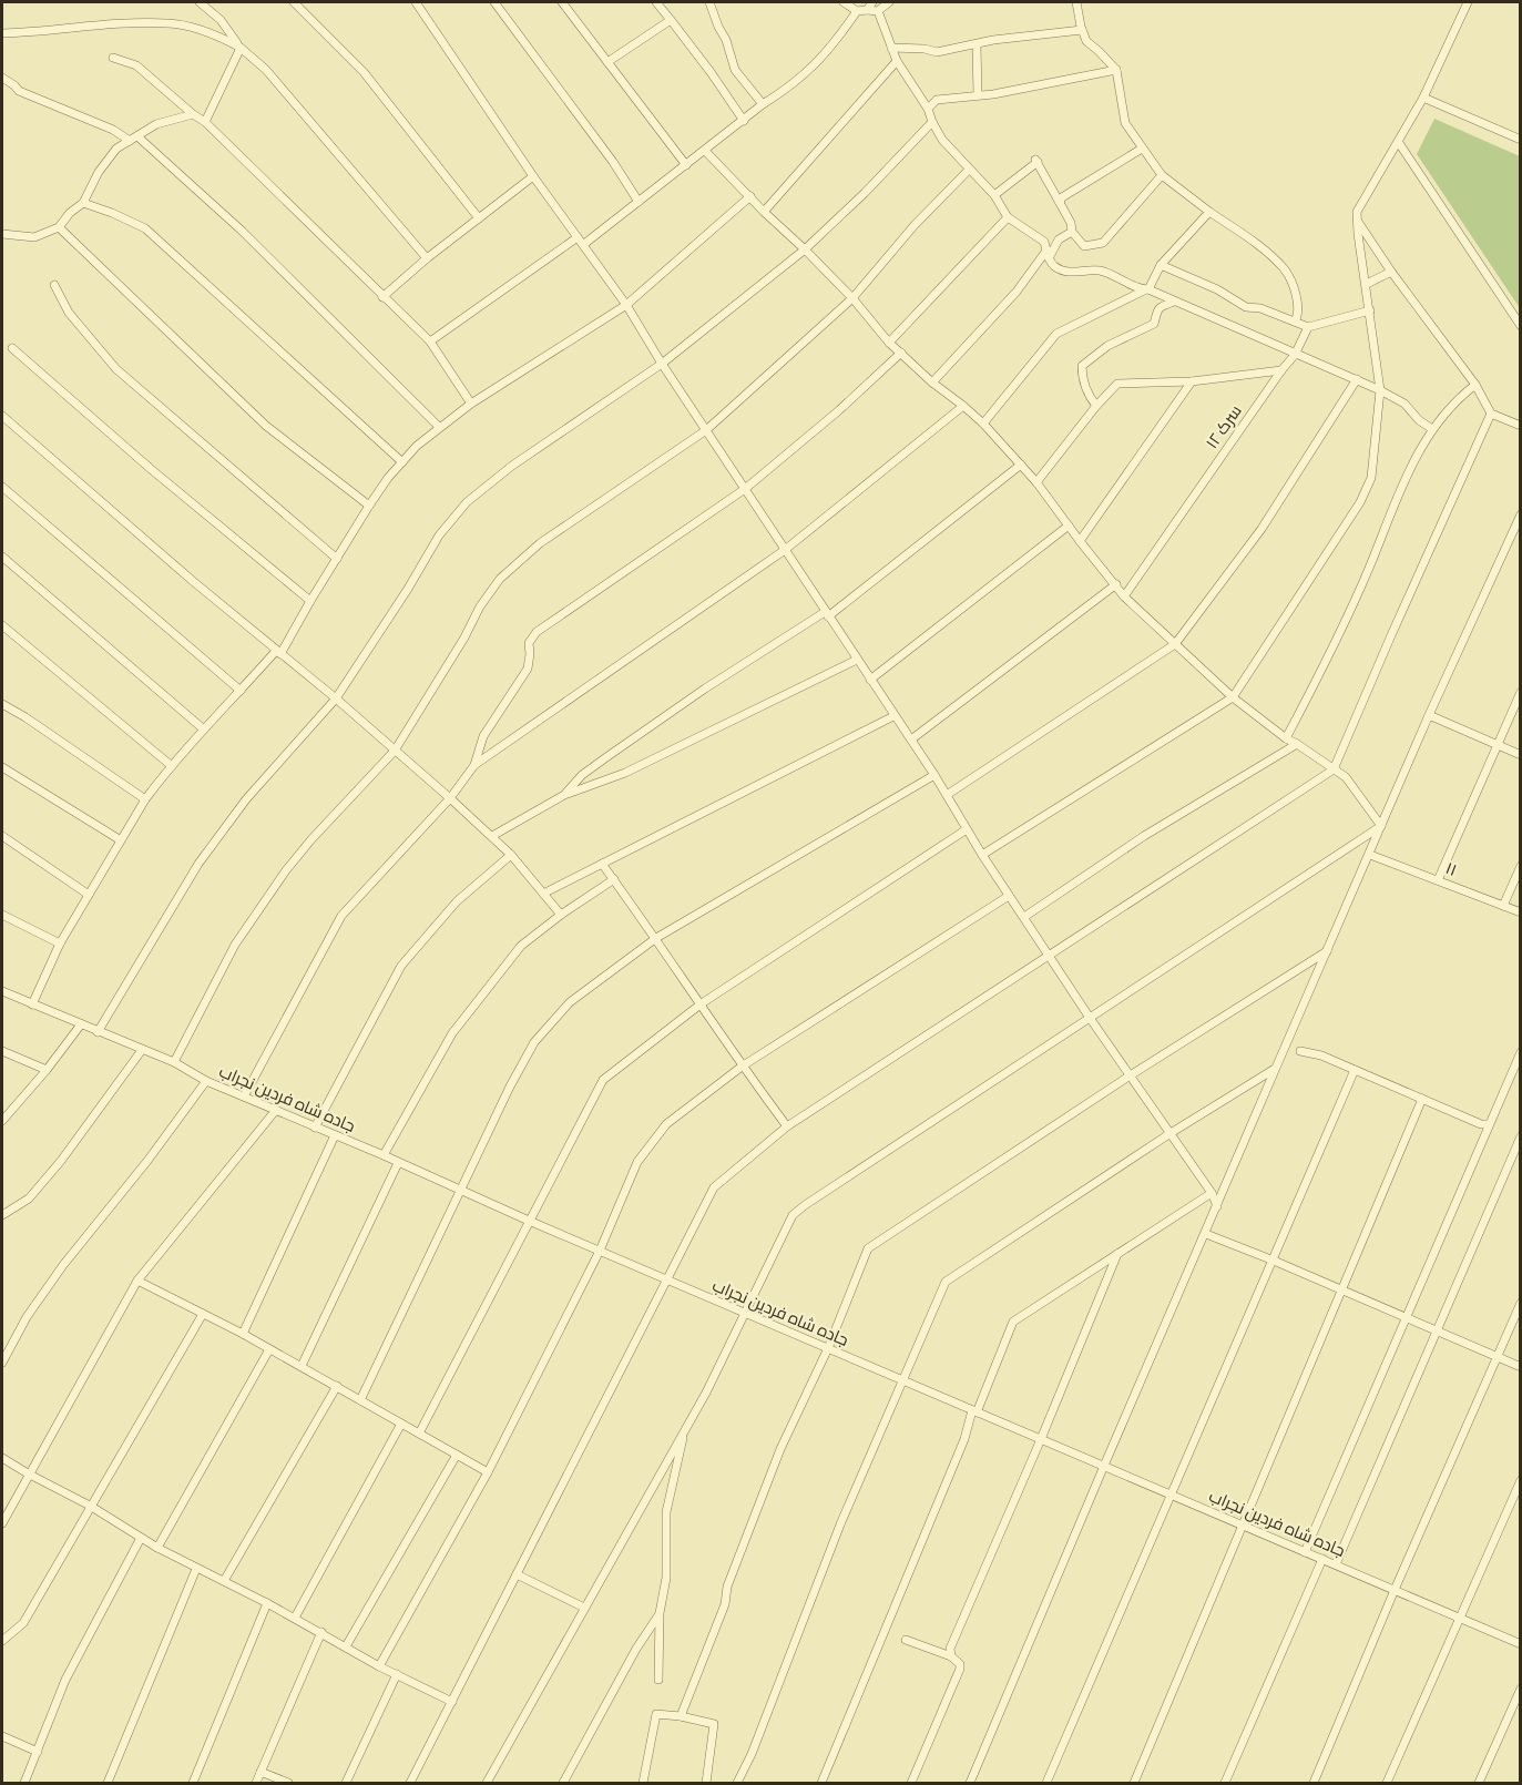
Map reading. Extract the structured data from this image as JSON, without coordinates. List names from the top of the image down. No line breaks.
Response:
{"streets":{"street":["سرک ۱۲","۱۱","جاده شاه فردین نجراب"]}}
